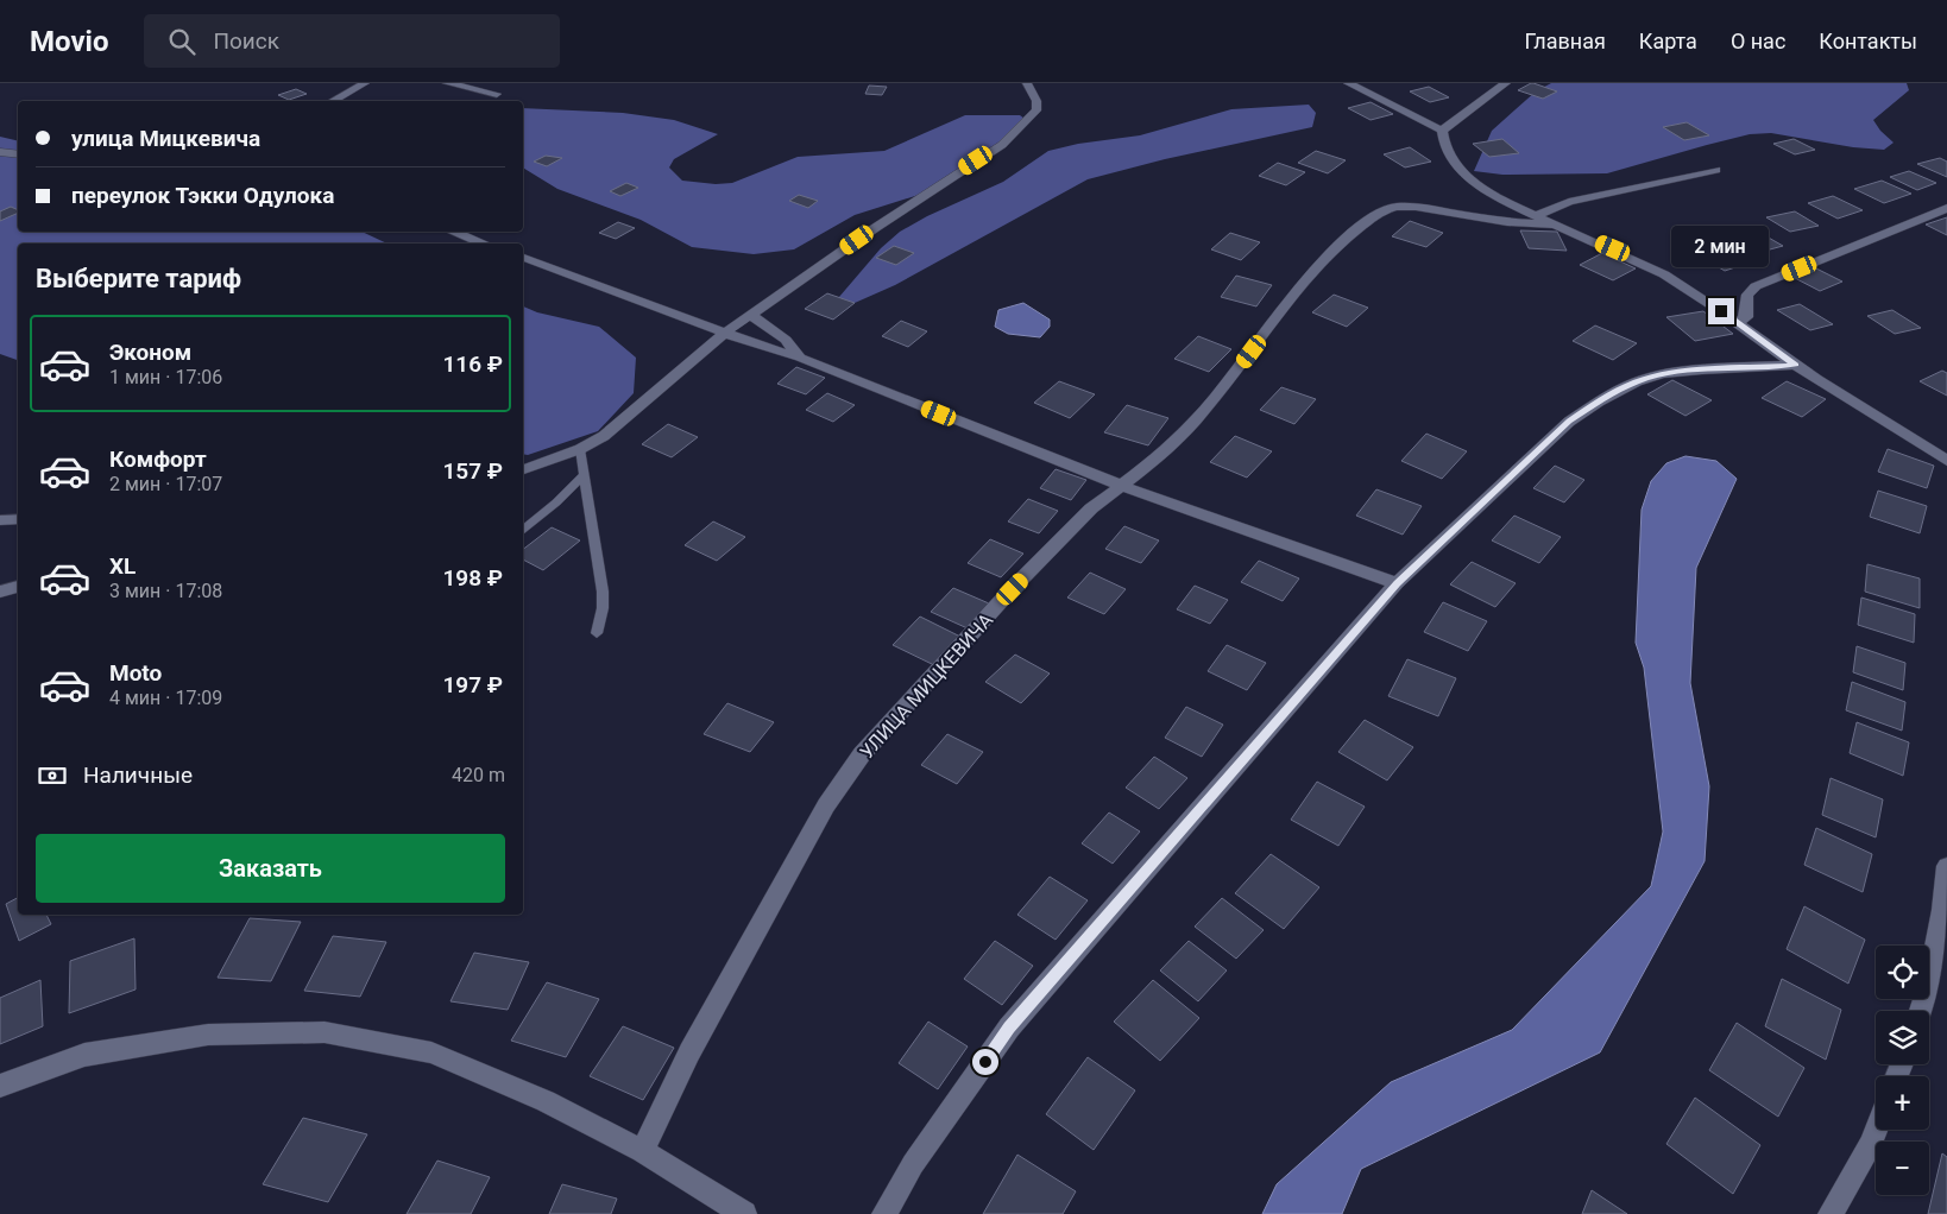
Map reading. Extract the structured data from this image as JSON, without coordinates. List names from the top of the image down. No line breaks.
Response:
{"streets":{"street":["УЛИЦА МИЦКЕВИЧА"]},"page":{"header":"Movio","search":"Поиск","nav":["Главная","Карта","О нас","Контакты"],"banner":["улица Мицкевича","переулок Тэкки Одулока"],"bubble":"2 мин","heading":"Выберите тариф","list":[{"name":"Эконом","note":"1 мин · 17:06","value":"116 ₽"},{"name":"Комфорт","note":"2 мин · 17:07","value":"157 ₽"},{"name":"XL","note":"3 мин · 17:08","value":"198 ₽"},{"name":"Moto","note":"4 мин · 17:09","value":"197 ₽"}],"pay":["Наличные","420 m"],"buttons":"Заказать","map_buttons":["+","−"]}}
